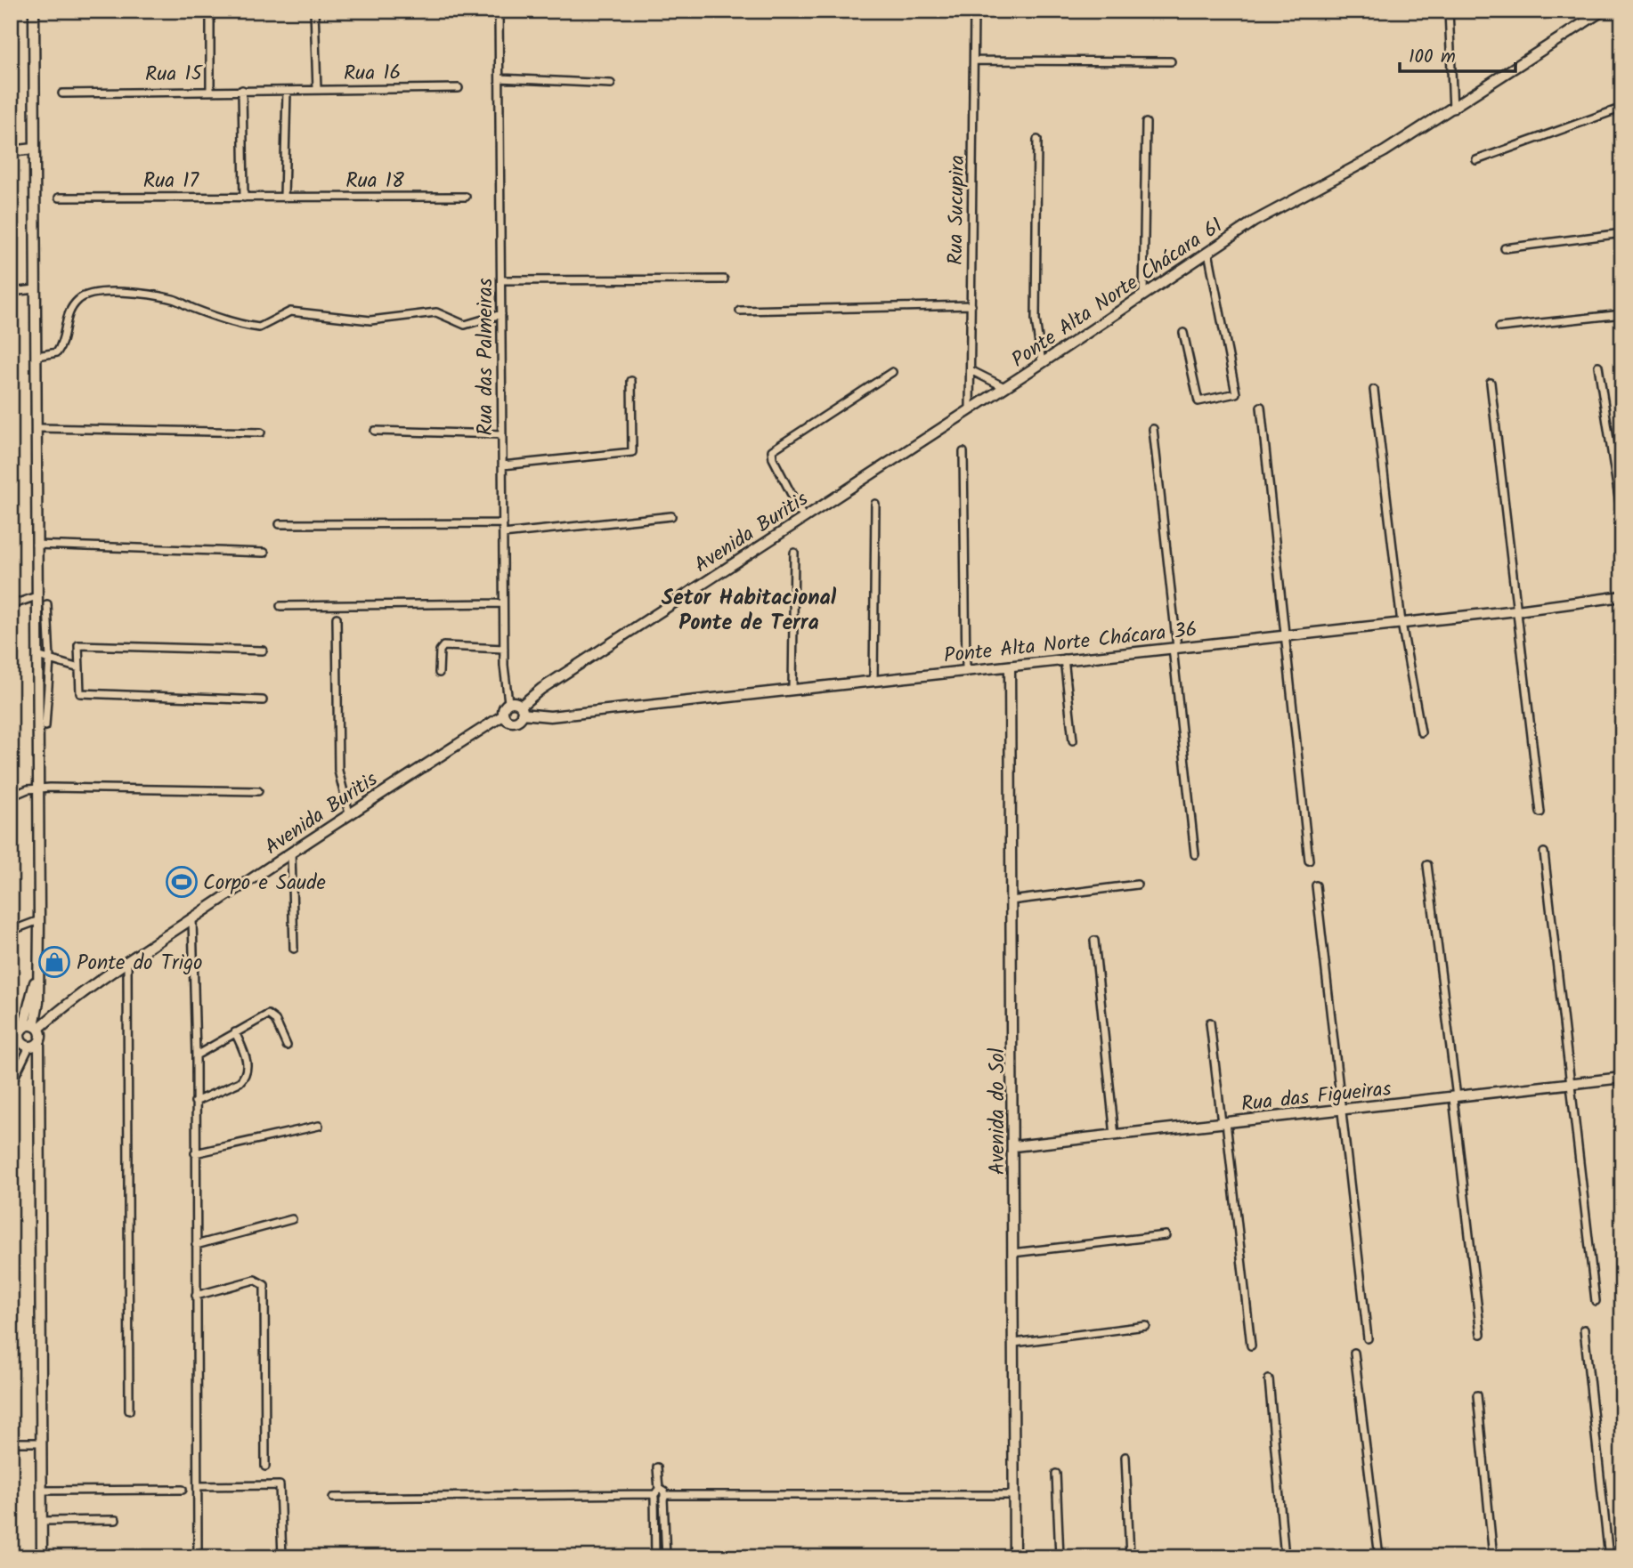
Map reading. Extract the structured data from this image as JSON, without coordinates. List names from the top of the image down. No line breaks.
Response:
{"streets":{"street":["Rua 16","Rua 15","Rua 17","Rua 18","Rua Sucupira","Ponte Alta Norte Chácara 61","Rua das Palmeiras","Avenida Buritis","Ponte Alta Norte Chácara 36","Rua das Figueiras","Avenida do Sol"]},"crossings":[["Rua 16","Rua 15"],["Rua 17","Rua 18"],["Rua Sucupira","Ponte Alta Norte Chácara 61"],["Rua Sucupira","Avenida Buritis"],["Ponte Alta Norte Chácara 61","Avenida Buritis"],["Avenida Buritis","Ponte Alta Norte Chácara 36"],["Ponte Alta Norte Chácara 36","Avenida do Sol"],["Rua das Figueiras","Avenida do Sol"]],"districts":["Setor Habitacional Ponte de Terra"],"places":{"sports":["Corpo e Saude"],"shop":["Ponte do Trigo"]},"scale_bar":"100 m"}
